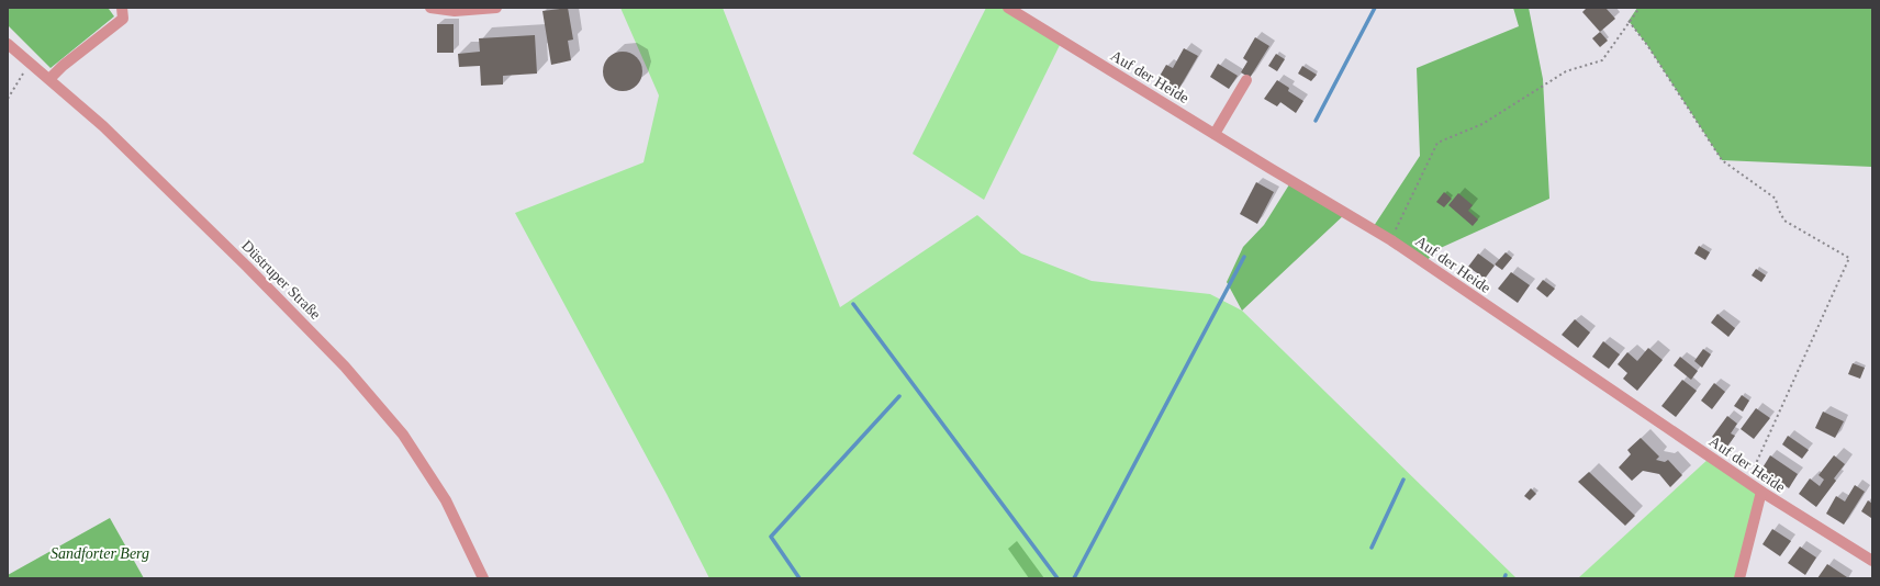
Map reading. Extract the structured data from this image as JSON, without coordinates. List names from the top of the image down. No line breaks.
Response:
{"streets":{"street":["Auf der Heide","Düstruper Straße"]},"parks":["Sandforter Berg"]}
